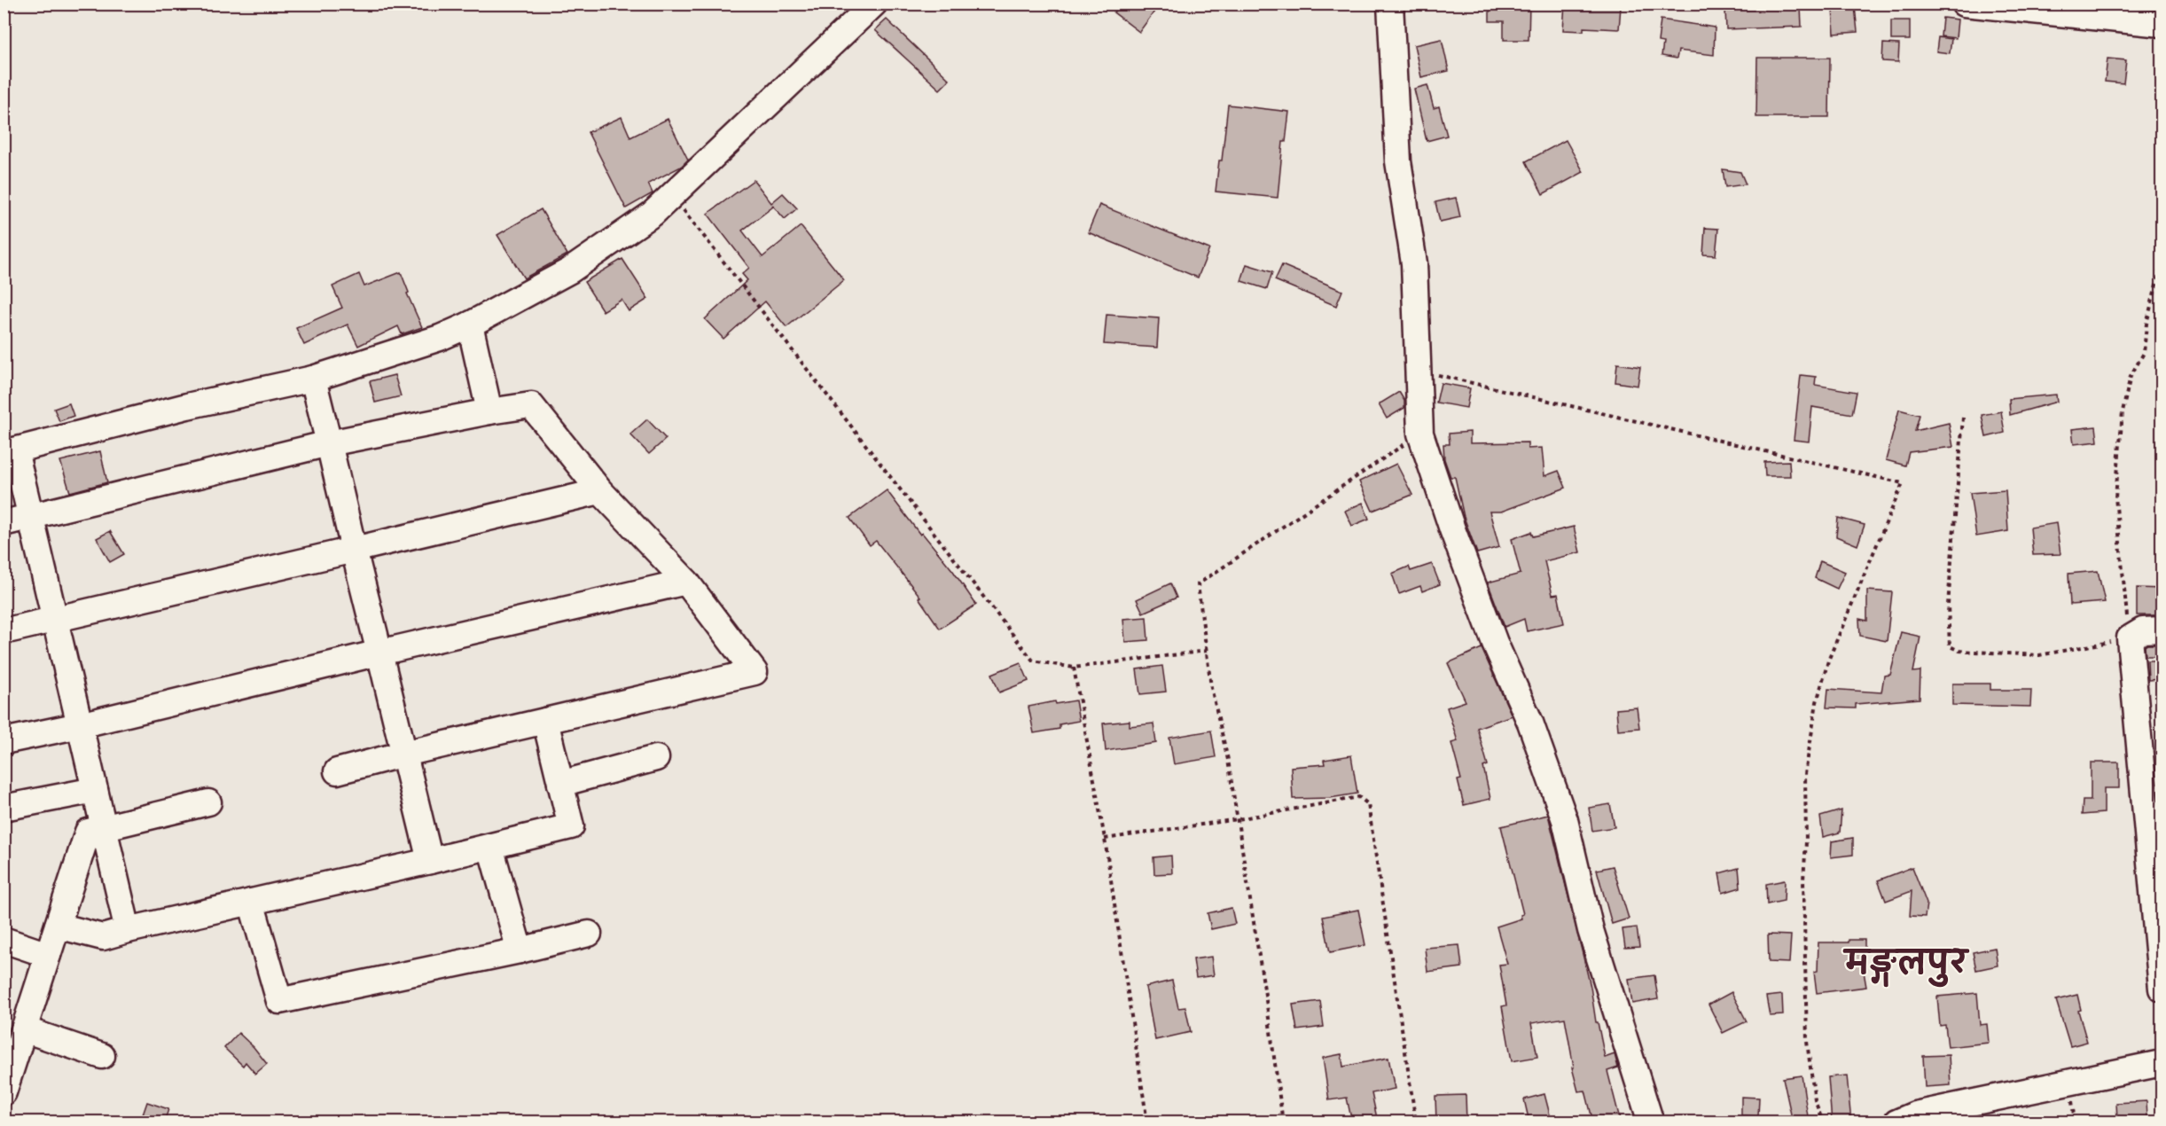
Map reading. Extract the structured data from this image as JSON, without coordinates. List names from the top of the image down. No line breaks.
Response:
{"districts":["मङ्गलपुर"]}
